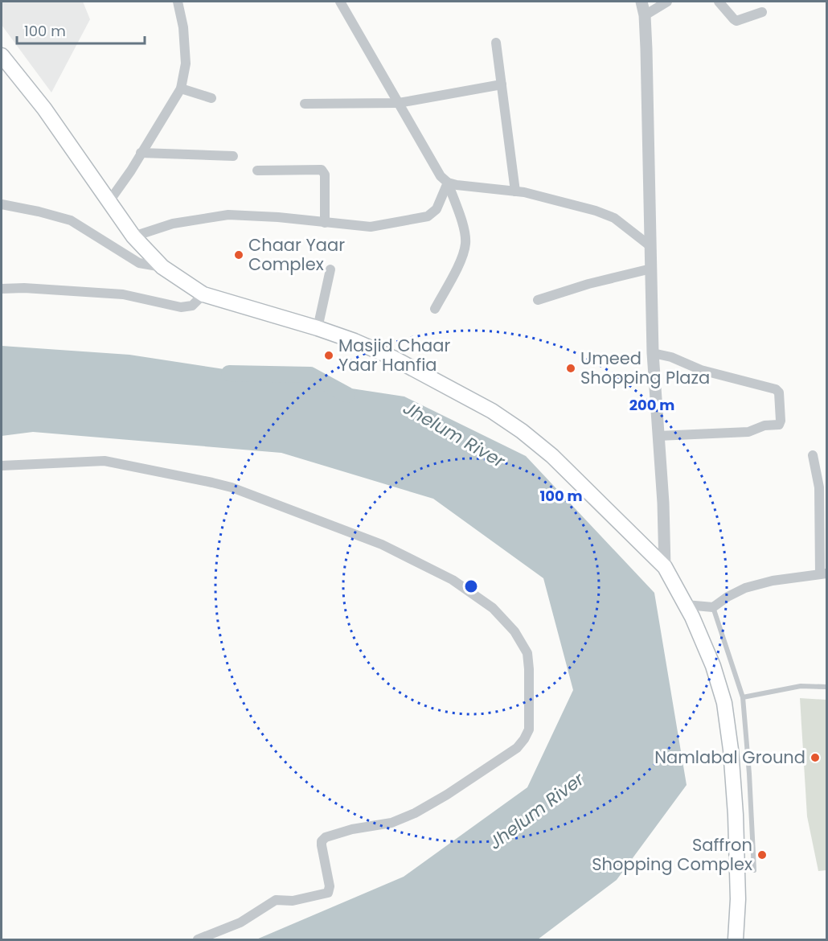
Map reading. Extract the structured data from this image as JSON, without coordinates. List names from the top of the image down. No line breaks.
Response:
{"water":["Jhelum River"],"places":["Chaar Yaar Complex","Masjid Chaar Yaar Hanfia","Umeed Shopping Plaza","Namlabal Ground","Saffron Shopping Complex"],"scale_bar":"100 m","rings":["200 m","100 m"]}
